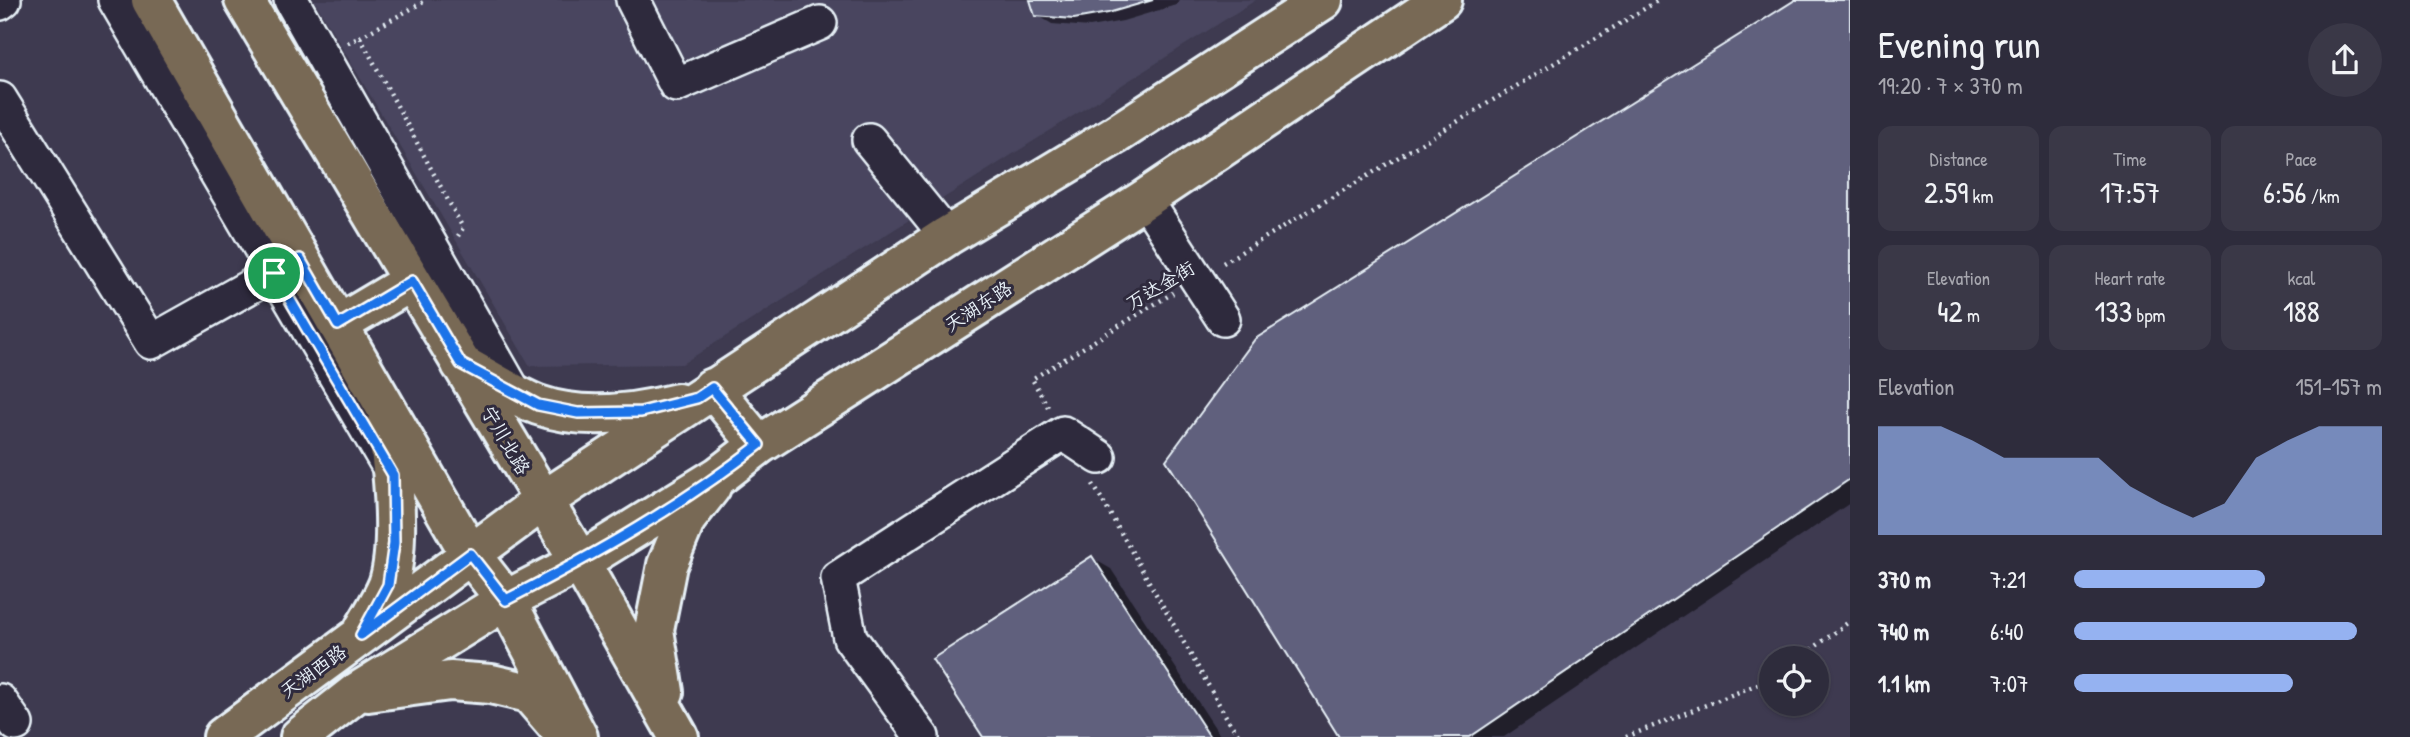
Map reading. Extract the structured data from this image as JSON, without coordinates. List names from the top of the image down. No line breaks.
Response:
{"streets":{"main road":["天湖东路","宁川北路","天湖西路"],"path":["万达金街"]},"crossings":[["天湖东路","宁川北路"]],"page":{"heading":["Evening run","19:20 · 7 × 370 m"],"stats":[["Distance","2.59 km"],["Time","17:57"],["Pace","6:56 /km"],["Elevation","42 m"],["Heart rate","133 bpm"],["kcal","188"]],"chart":["Elevation","151–157 m"],"list":[{"name":"370 m","note":"7:21"},{"name":"740 m","note":"6:40"},{"name":"1.1 km","note":"7:07"}]}}
